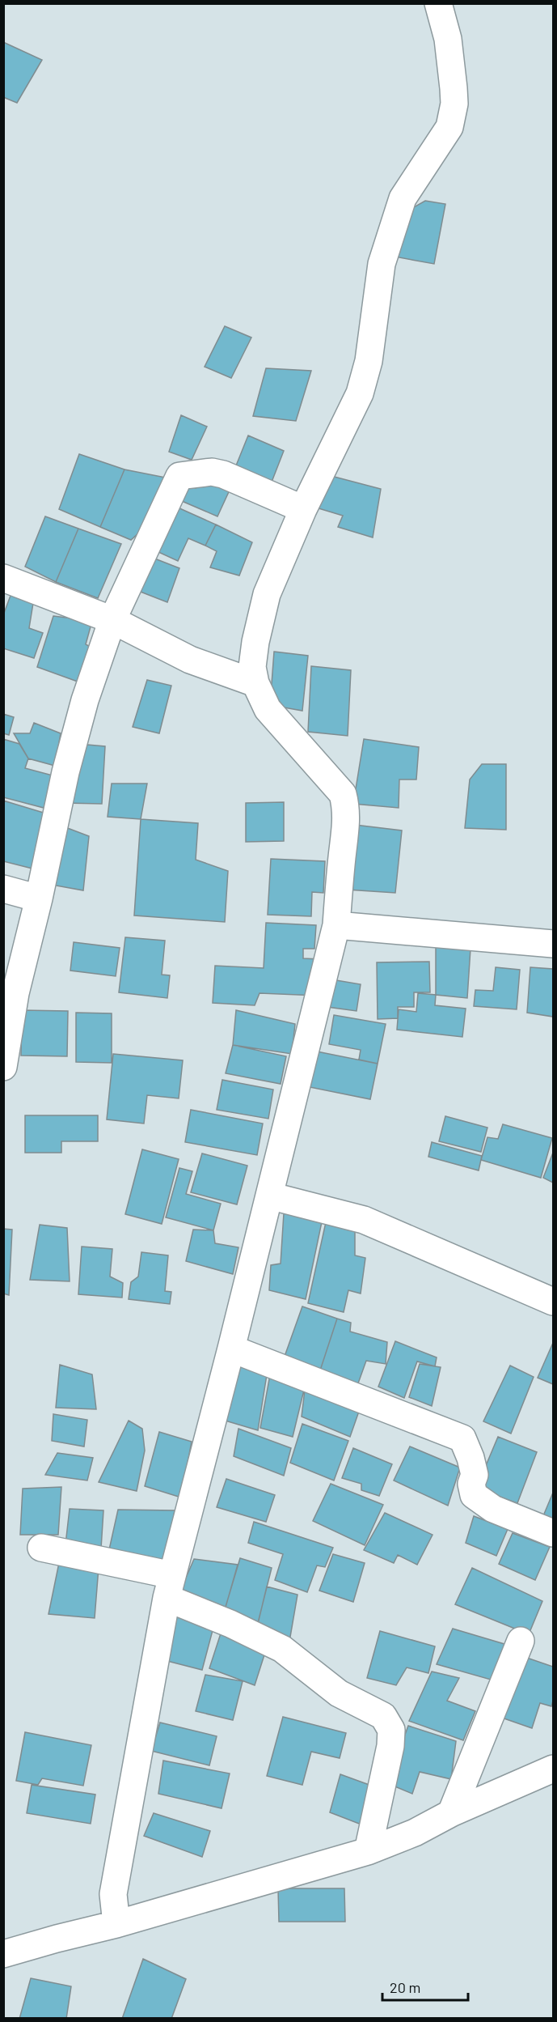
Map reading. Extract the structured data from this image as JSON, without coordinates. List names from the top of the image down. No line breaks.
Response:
{"scale_bar":"20 m"}
